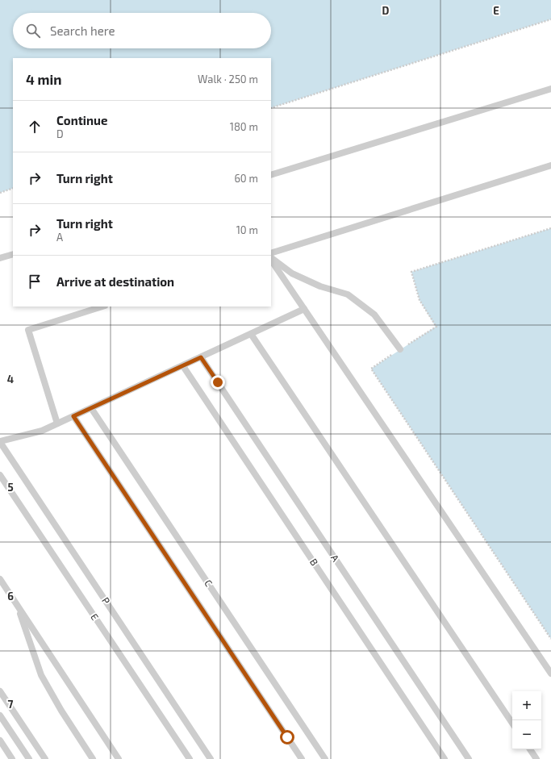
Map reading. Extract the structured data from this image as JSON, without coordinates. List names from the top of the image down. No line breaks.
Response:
{"streets":{"lane":["A","B","C","P","E"]},"page":{"search":"Search here","heading":["4 min","Walk · 250 m"],"list":[["Continue","D","180 m"],["Turn right","60 m"],["Turn right","A","10 m"],"Arrive at destination"],"map_buttons":["+","−"]},"grid":{"columns":["D","E"],"rows":["4","5","6","7"]}}
